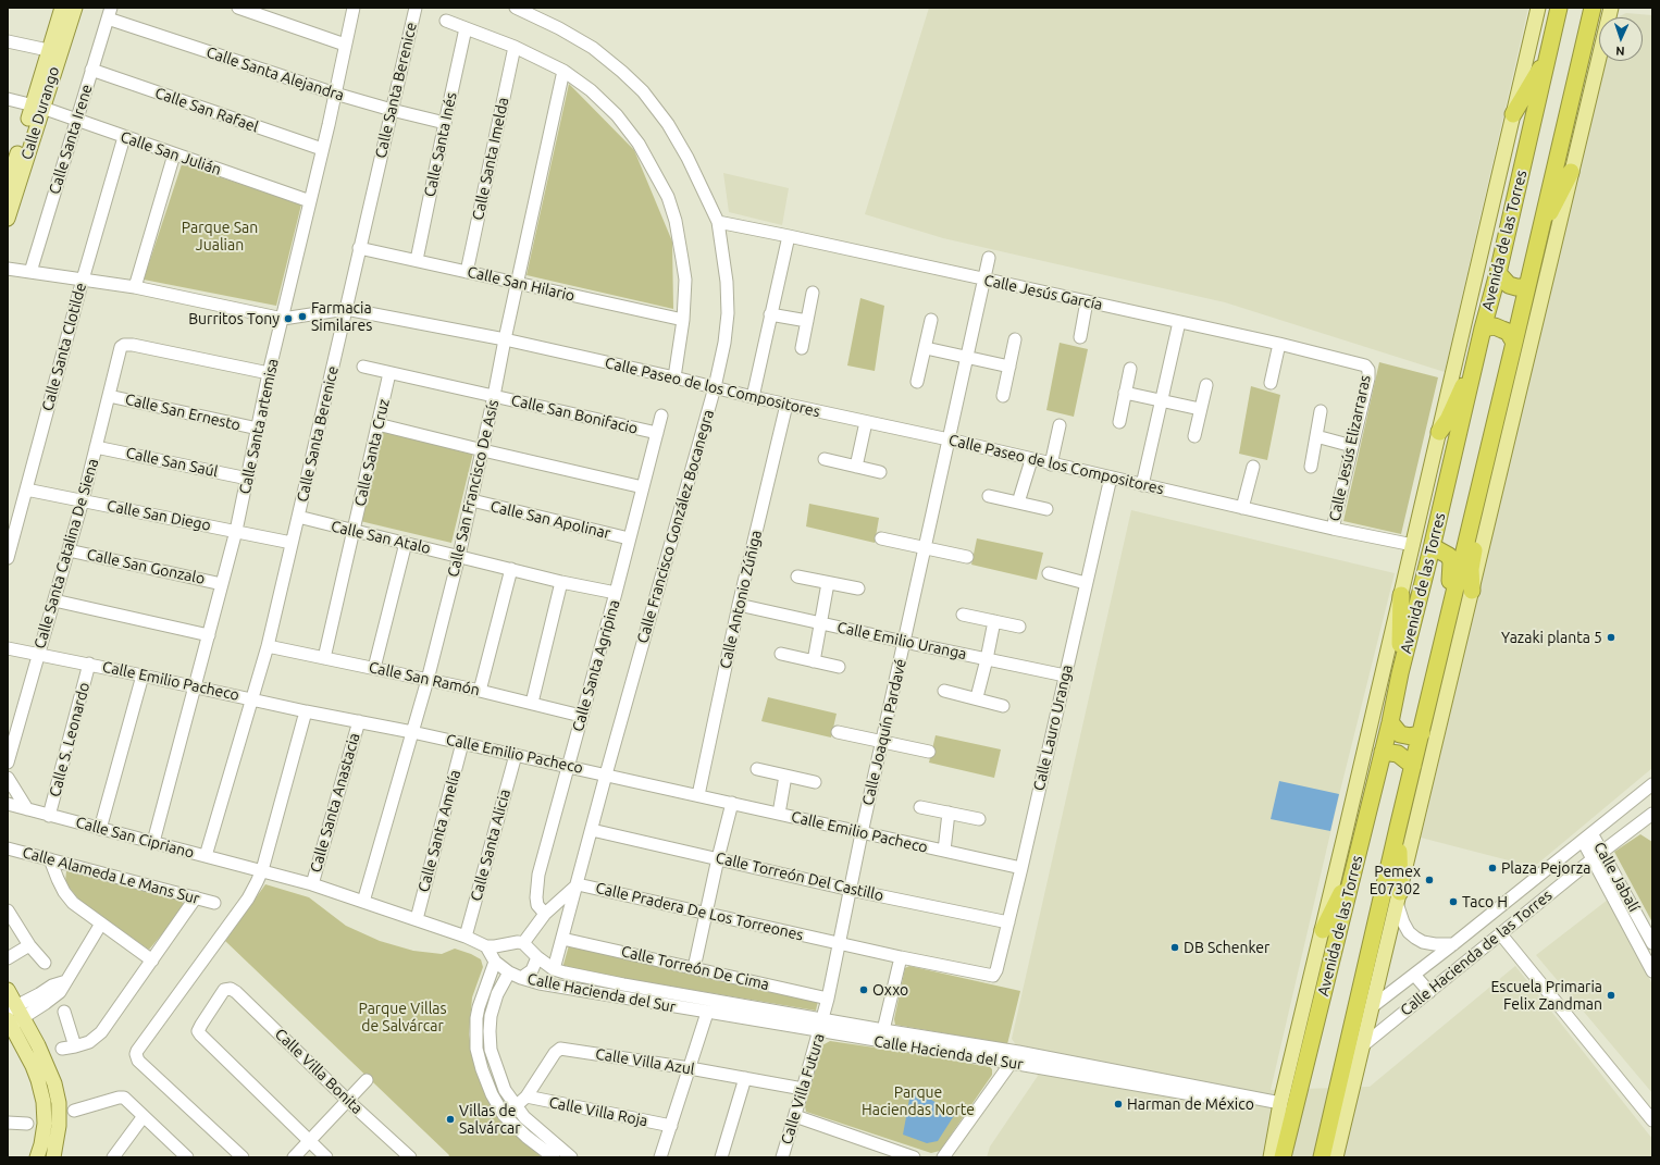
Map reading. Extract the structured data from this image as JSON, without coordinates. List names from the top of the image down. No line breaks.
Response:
{"streets":{"highway":["Avenida de las Torres"],"main road":["Calle Durango"],"street":["Calle Santa Alejandra","Calle Santa Berenice","Calle San Rafael","Calle Santa Irene","Calle Santa Inés","Calle San Julián","Calle Santa Imelda","Calle San Hilario","Calle Jesús García","Calle Santa Clotilde","Calle Paseo de los Compositores","Calle San Ernesto","Calle San Bonifacio","Calle Santa artemisa","Calle Jesús Elizarraras","Calle Santa Cruz","Calle San Saúl","Calle San Francisco De Asís","Calle San Diego","Calle San Apolinar","Calle Francisco González Bocanegra","Calle San Atalo","Calle Santa Catalina De Siena","Calle San Gonzalo","Calle Antonio Zúñiga","Calle Emilio Uranga","Calle Santa Agripina","Calle San Ramón","Calle Emilio Pacheco","Calle Lauro Uranga","Calle Joaquín Pardavé","Calle S. Leonardo","Calle Santa Anastacia","Calle Santa Amelía","Calle San Cipriano","Calle Santa Alicia","Calle Alameda Le Mans Sur","Calle Torreón Del Castillo","Calle Jabalí","Calle Pradera De Los Torreones","Calle Hacienda de las Torres","Calle Torreón De Cima","Calle Hacienda del Sur","Calle Villa Azul","Calle Villa Bonita","Calle Villa Futura","Calle Villa Roja"]},"crossings":[["Calle Santa Alejandra","Calle Santa Berenice"],["Calle Santa Alejandra","Calle Santa Irene"],["Calle Santa Alejandra","Calle Santa Inés"],["Calle Santa Alejandra","Calle Santa artemisa"],["Calle Santa Berenice","Calle San Hilario"],["Calle Santa Berenice","Calle Paseo de los Compositores"],["Calle Santa Berenice","Calle San Diego"],["Calle Santa Berenice","Calle San Atalo"],["Calle Santa Berenice","Calle San Ramón"],["Calle Santa Berenice","Calle Emilio Pacheco"],["Calle Santa Berenice","Calle San Cipriano"],["Calle San Rafael","Calle Santa Irene"],["Calle San Rafael","Calle Santa artemisa"],["Calle Durango","Calle San Julián"],["Calle Santa Irene","Calle San Julián"],["Calle Santa Irene","Calle Paseo de los Compositores"],["Calle Santa Inés","Calle San Hilario"],["Calle San Julián","Calle Santa Clotilde"],["Calle San Julián","Calle Santa artemisa"],["Calle Santa Imelda","Calle San Hilario"],["Avenida de las Torres","Calle Paseo de los Compositores"],["Avenida de las Torres","Calle Hacienda del Sur"],["Calle San Hilario","Calle San Francisco De Asís"],["Calle Jesús García","Calle Jesús Elizarraras"],["Calle Jesús García","Calle Francisco González Bocanegra"],["Calle Jesús García","Calle Joaquín Pardavé"],["Calle Santa Clotilde","Calle Paseo de los Compositores"],["Calle Santa Clotilde","Calle San Diego"],["Calle Paseo de los Compositores","Calle Santa artemisa"],["Calle Paseo de los Compositores","Calle Jesús Elizarraras"],["Calle Paseo de los Compositores","Calle San Francisco De Asís"],["Calle Paseo de los Compositores","Calle Francisco González Bocanegra"],["Calle Paseo de los Compositores","Calle Antonio Zúñiga"],["Calle Paseo de los Compositores","Calle Lauro Uranga"],["Calle Paseo de los Compositores","Calle Joaquín Pardavé"],["Calle San Ernesto","Calle Santa artemisa"],["Calle San Ernesto","Calle Santa Catalina De Siena"],["Calle San Bonifacio","Calle Santa Cruz"],["Calle San Bonifacio","Calle San Francisco De Asís"],["Calle San Bonifacio","Calle Santa Agripina"],["Calle Santa artemisa","Calle San Saúl"],["Calle Santa artemisa","Calle San Diego"],["Calle Santa artemisa","Calle Santa Catalina De Siena"],["Calle Santa artemisa","Calle San Gonzalo"],["Calle Santa artemisa","Calle Emilio Pacheco"],["Calle Santa artemisa","Calle San Cipriano"],["Calle Santa Cruz","Calle San Atalo"],["Calle Santa Cruz","Calle San Ramón"],["Calle San Saúl","Calle Santa Catalina De Siena"],["Calle San Francisco De Asís","Calle San Apolinar"],["Calle San Francisco De Asís","Calle San Atalo"],["Calle San Francisco De Asís","Calle San Ramón"],["Calle San Francisco De Asís","Calle Emilio Pacheco"],["Calle San Francisco De Asís","Calle San Cipriano"],["Calle San Diego","Calle Santa Catalina De Siena"],["Calle San Apolinar","Calle Santa Agripina"],["Calle Francisco González Bocanegra","Calle Emilio Pacheco"],["Calle Francisco González Bocanegra","Calle Torreón Del Castillo"],["Calle Francisco González Bocanegra","Calle Pradera De Los Torreones"],["Calle Francisco González Bocanegra","Calle Torreón De Cima"],["Calle Francisco González Bocanegra","Calle Hacienda del Sur"],["Calle San Atalo","Calle Santa Agripina"],["Calle Santa Catalina De Siena","Calle San Gonzalo"],["Calle Santa Catalina De Siena","Calle Emilio Pacheco"],["Calle Antonio Zúñiga","Calle Emilio Uranga"],["Calle Antonio Zúñiga","Calle Emilio Pacheco"],["Calle Emilio Uranga","Calle Lauro Uranga"],["Calle Emilio Uranga","Calle Joaquín Pardavé"],["Calle Santa Agripina","Calle San Ramón"],["Calle Santa Agripina","Calle Emilio Pacheco"],["Calle Santa Agripina","Calle Pradera De Los Torreones"],["Calle Emilio Pacheco","Calle Lauro Uranga"],["Calle Emilio Pacheco","Calle Joaquín Pardavé"],["Calle Emilio Pacheco","Calle S. Leonardo"],["Calle Emilio Pacheco","Calle Santa Anastacia"],["Calle Emilio Pacheco","Calle Santa Amelía"],["Calle Emilio Pacheco","Calle Santa Alicia"],["Calle Lauro Uranga","Calle Torreón Del Castillo"],["Calle Lauro Uranga","Calle Pradera De Los Torreones"],["Calle Joaquín Pardavé","Calle Torreón Del Castillo"],["Calle Joaquín Pardavé","Calle Pradera De Los Torreones"],["Calle Joaquín Pardavé","Calle Torreón De Cima"],["Calle Joaquín Pardavé","Calle Hacienda del Sur"],["Calle Joaquín Pardavé","Calle Villa Futura"],["Calle S. Leonardo","Calle San Cipriano"],["Calle Santa Anastacia","Calle San Cipriano"],["Calle Santa Amelía","Calle San Cipriano"],["Calle San Cipriano","Calle Santa Alicia"],["Calle San Cipriano","Calle Hacienda del Sur"],["Calle Jabalí","Calle Hacienda de las Torres"],["Calle Pradera De Los Torreones","Calle Hacienda del Sur"],["Calle Hacienda del Sur","Calle Villa Futura"],["Calle Villa Azul","Calle Villa Futura"],["Calle Villa Azul","Calle Villa Roja"]],"parks":["Parque San Jualian","Parque Villas de Salvárcar","Parque Haciendas Norte"],"places":["Farmacia Similares","Burritos Tony","Yazaki planta 5","Plaza Pejorza","Pemex E07302","Taco H","DB Schenker","Oxxo","Escuela Primaria Felix Zandman","Harman de México","Villas de Salvárcar"],"north":"bottom"}
